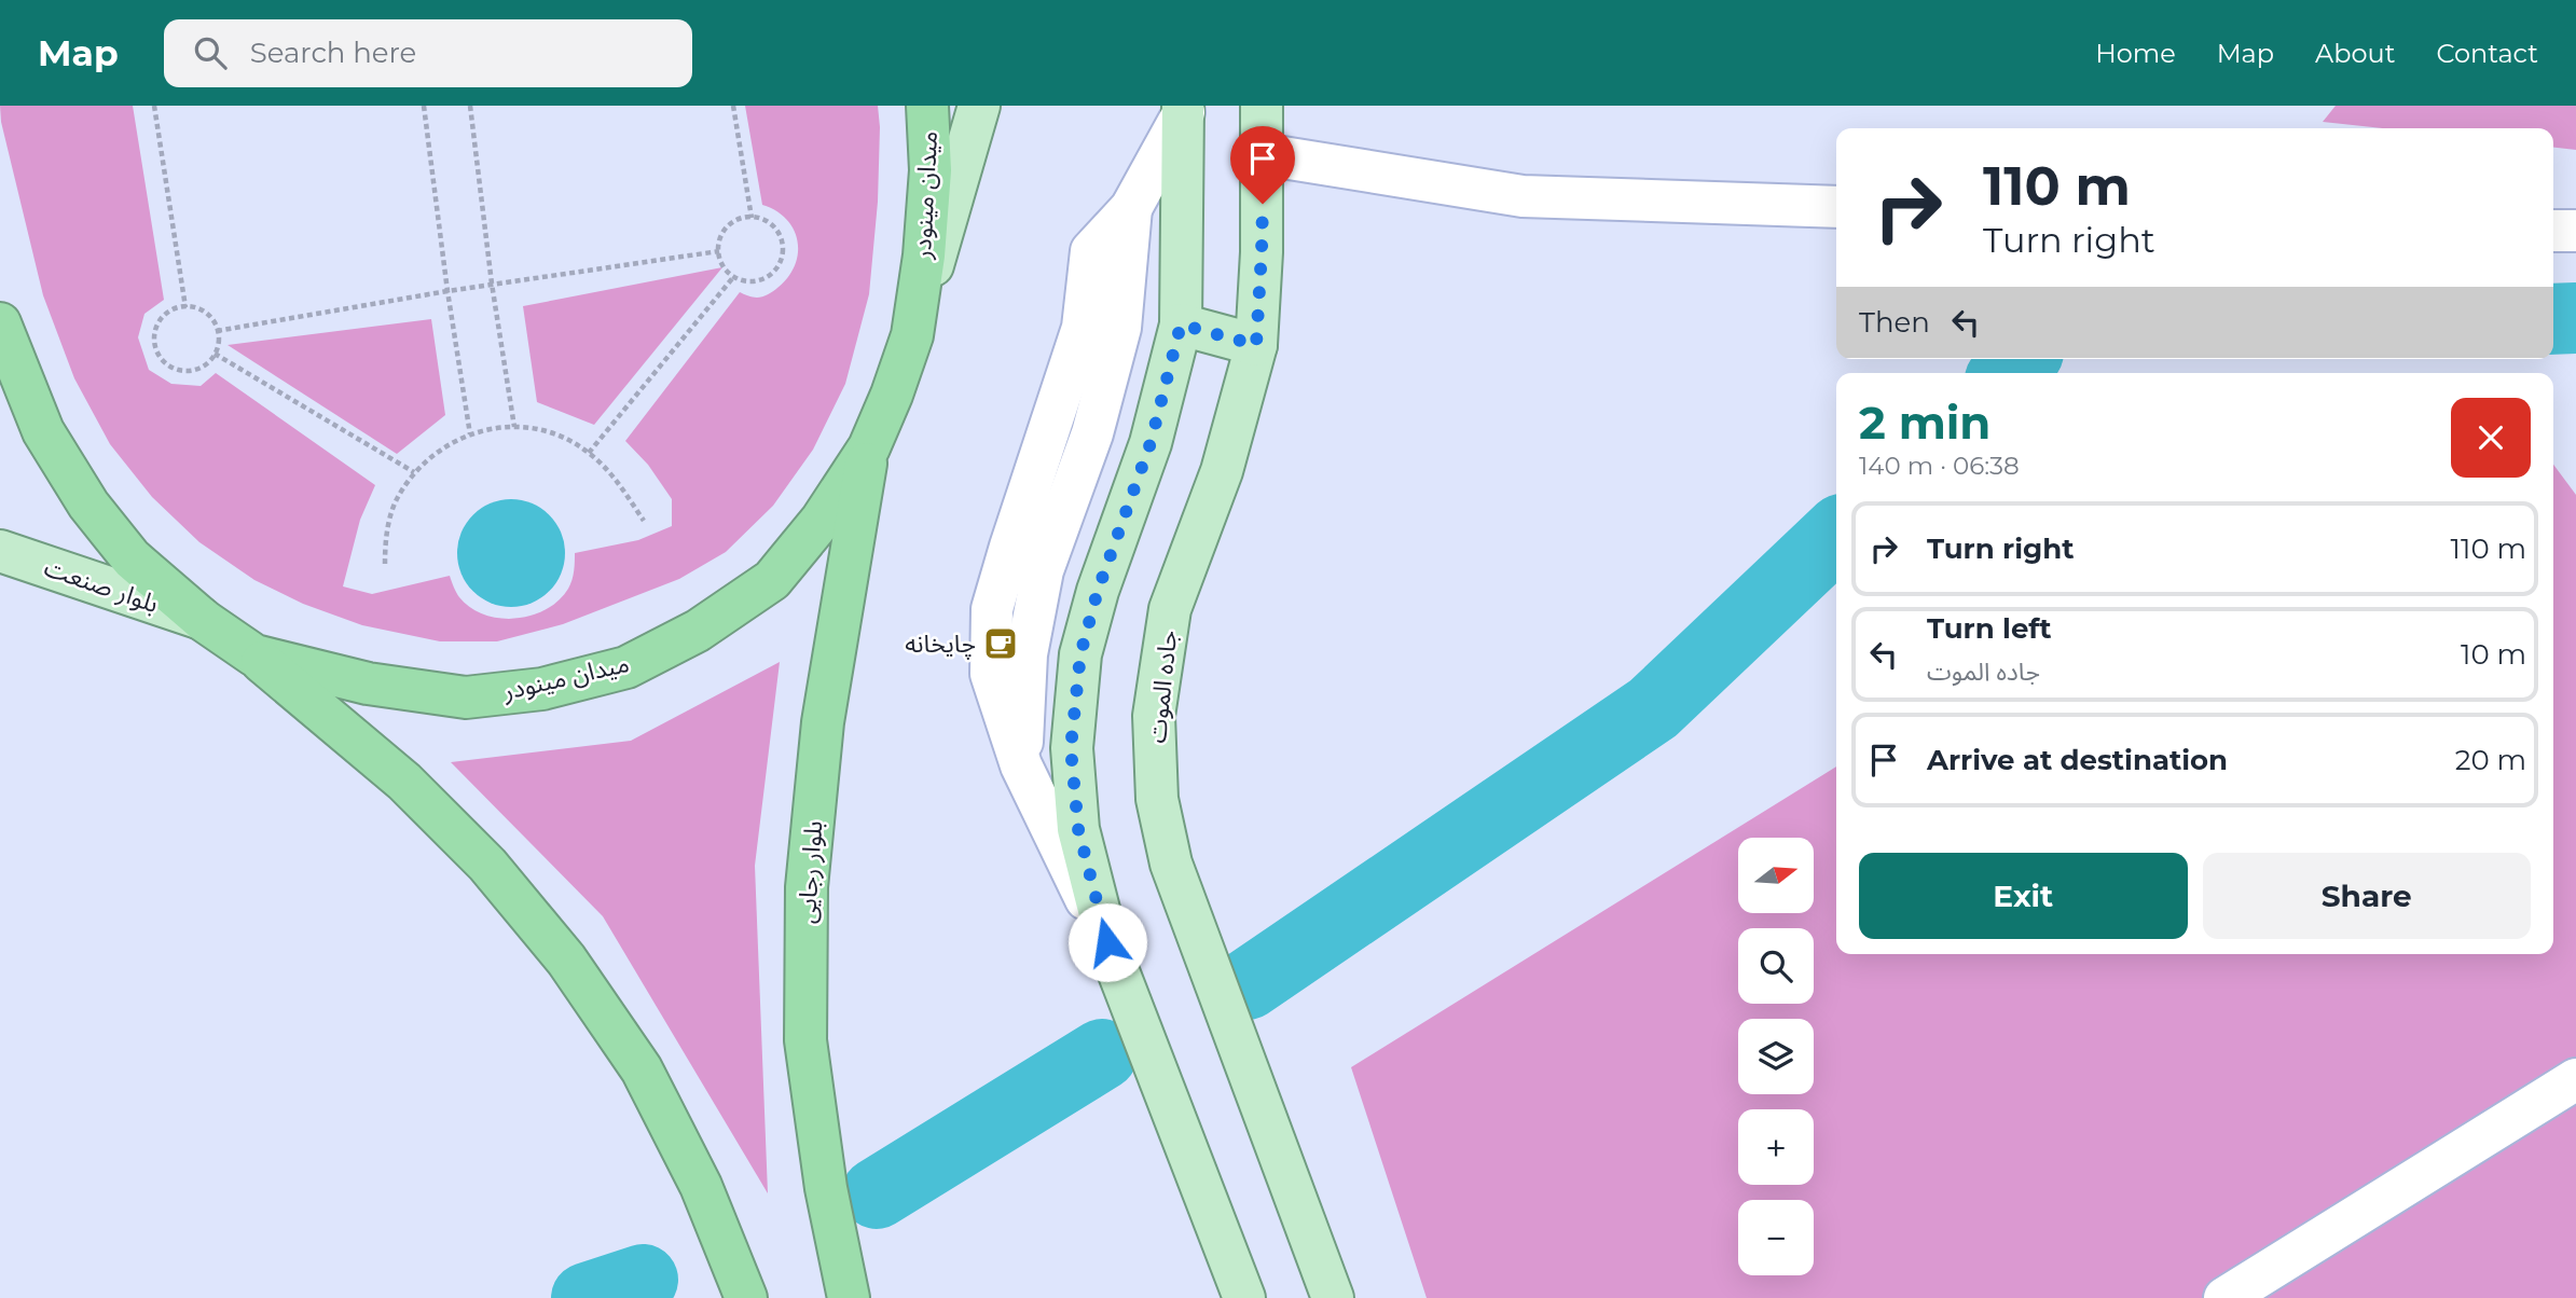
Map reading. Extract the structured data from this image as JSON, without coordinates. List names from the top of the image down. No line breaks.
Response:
{"streets":{"highway":["میدان مینودر","بلوار رجایی"],"main road":["بلوار صنعت","جاده الموت"]},"crossings":[["میدان مینودر","بلوار صنعت"],["میدان مینودر","بلوار رجایی"]],"places":{"cafe":["چایخانه"]},"north":"right","page":{"header":"Map","search":"Search here","nav":["Home","Map","About","Contact"],"turn":["110 m","Turn right"],"then":"Then","heading":["2 min","140 m · 06:38"],"list":[{"name":"Turn right","value":"110 m"},{"name":"Turn left","note":"جاده الموت","value":"10 m"},{"name":"Arrive at destination","value":"20 m"}],"map_buttons":["+","−"],"buttons":["Exit","Share"]}}
